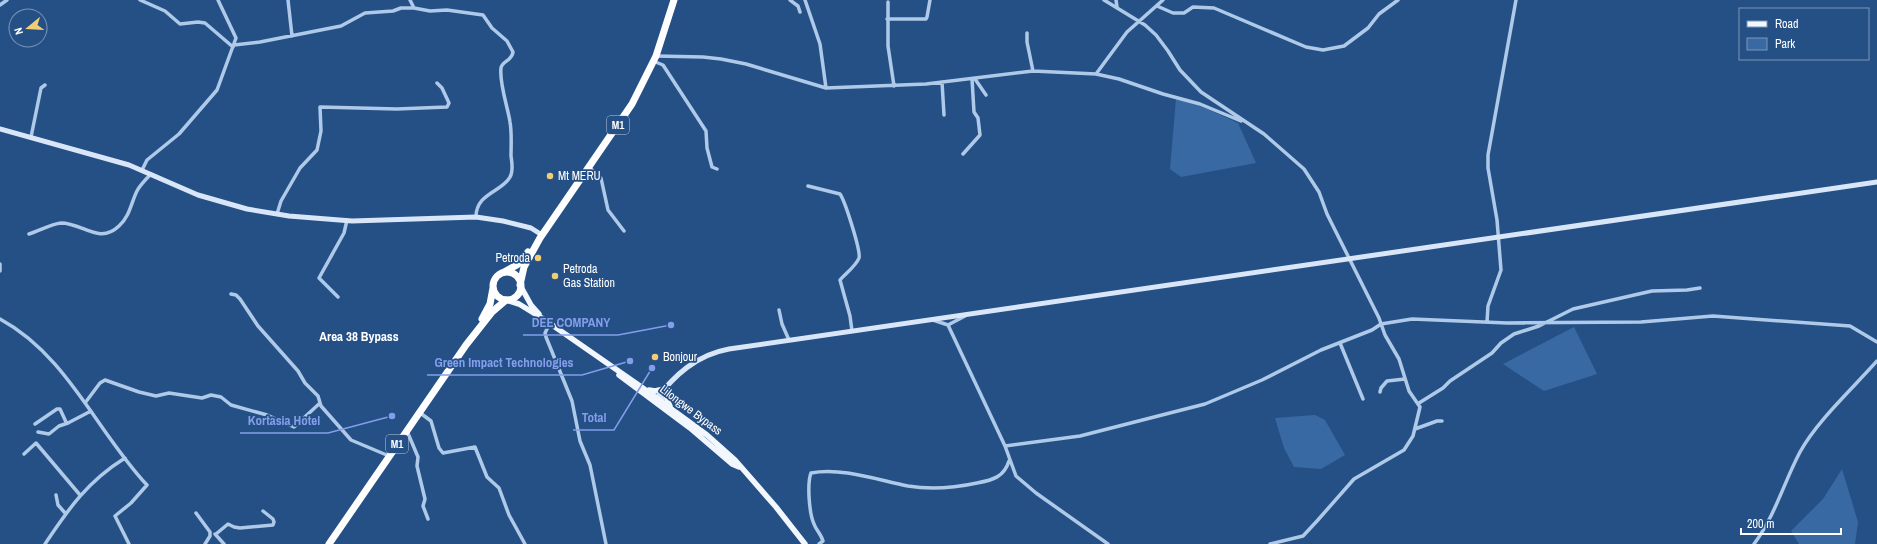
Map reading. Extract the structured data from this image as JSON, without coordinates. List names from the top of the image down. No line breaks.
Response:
{"streets":{"highway":["M1"],"main road":["Lilongwe Bypass"]},"crossings":[["M1","Lilongwe Bypass"]],"districts":["Area 38 Bypass"],"places":["Mt MERU","Petroda","Petroda Gas Station","DEE COMPANY","Bonjour","Green Impact Technologies","Total","Kortasia Hotel"],"legend":["Road","Park"],"scale_bar":"200 m","north":"left"}
